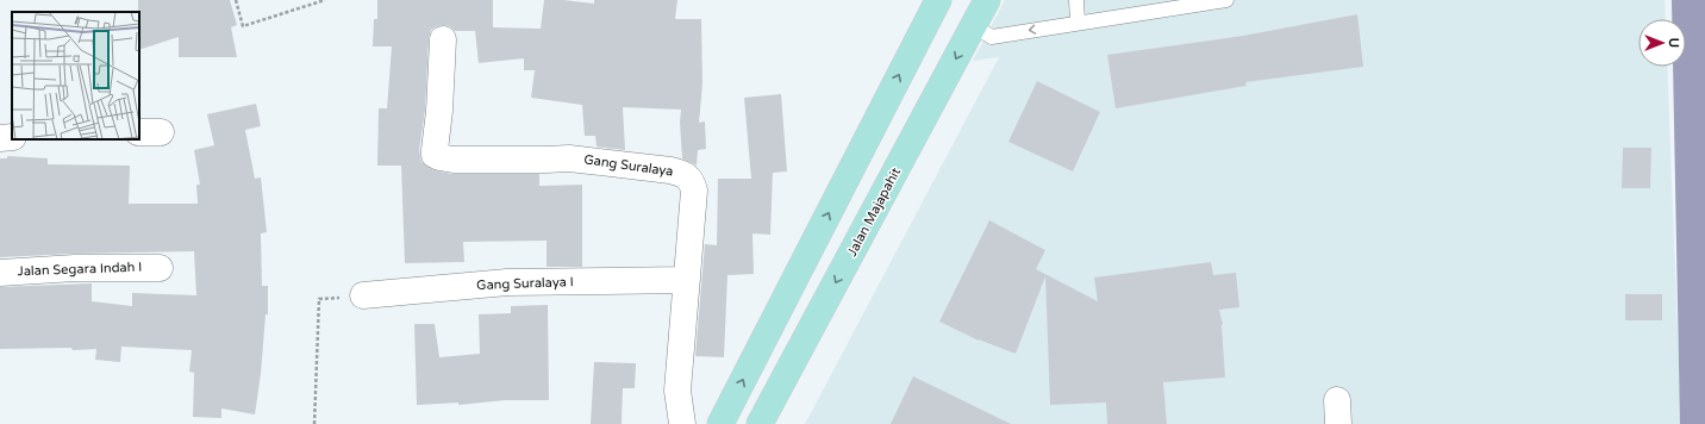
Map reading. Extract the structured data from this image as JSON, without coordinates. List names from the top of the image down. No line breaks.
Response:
{"streets":{"main road":["Jalan Majapahit"],"street":["Gang Suralaya","Jalan Segara Indah I","Gang Suralaya I"]},"crossings":[["Gang Suralaya","Gang Suralaya I"]],"north":"right"}
